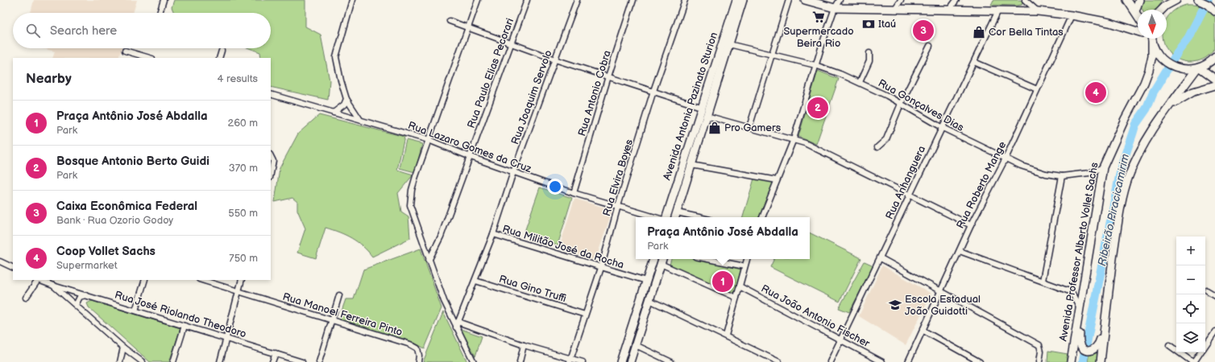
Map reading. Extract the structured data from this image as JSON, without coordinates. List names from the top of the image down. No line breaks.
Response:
{"streets":{"main road":["Avenida Antonia Pazinato Sturion","Avenida Professor Alberto Vollet Sachs"],"street":["Rua Paulo Elias Pecorari","Rua Antonio Cobra","Rua Joaquim Servolo","Rua Gonçalves Dias","Rua Lazaro Gomes da Cruz","Rua Elvira Boyes","Rua Anhanguera","Rua Roberto Mange","Rua Militão José da Rocha","Rua Gino Truffi","Rua José Riolando Theodoro","Rua Manoel Ferreira Pinto","Rua João Antonio Fischer"]},"crossings":[["Rua Paulo Elias Pecorari","Rua Lazaro Gomes da Cruz"],["Rua Antonio Cobra","Rua Lazaro Gomes da Cruz"],["Rua Joaquim Servolo","Rua Lazaro Gomes da Cruz"],["Rua Joaquim Servolo","Rua Militão José da Rocha"],["Rua Joaquim Servolo","Rua Gino Truffi"],["Rua Gonçalves Dias","Avenida Antonia Pazinato Sturion"],["Rua Gonçalves Dias","Rua Anhanguera"],["Rua Gonçalves Dias","Rua Roberto Mange"],["Rua Gonçalves Dias","Avenida Professor Alberto Vollet Sachs"],["Rua Lazaro Gomes da Cruz","Rua Elvira Boyes"],["Rua Elvira Boyes","Rua Militão José da Rocha"],["Rua Elvira Boyes","Rua Gino Truffi"],["Rua Anhanguera","Rua João Antonio Fischer"]],"water":["Ribeirão Piracicamirim"],"places":{"supermarket":["Supermercado Beira Rio"],"bank":["Itaú"],"shop":["Cor Bella Tintas","Pro Gamers"],"school or university":["Escola Estadual João Guidotti"]},"north":"bottom","page":{"search":"Search here","pins":["3","4","2","1"],"heading":["Nearby","4 results"],"list":[{"mark":"1","name":"Praça Antônio José Abdalla","note":"Park","value":"260 m"},{"mark":"2","name":"Bosque Antonio Berto Guidi","note":"Park","value":"370 m"},{"mark":"3","name":"Caixa Econômica Federal","note":"Bank · Rua Ozorio Godoy","value":"550 m"},{"mark":"4","name":"Coop Vollet Sachs","note":"Supermarket","value":"750 m"}],"popup":["Praça Antônio José Abdalla","Park"],"map_buttons":["+","−"]}}
